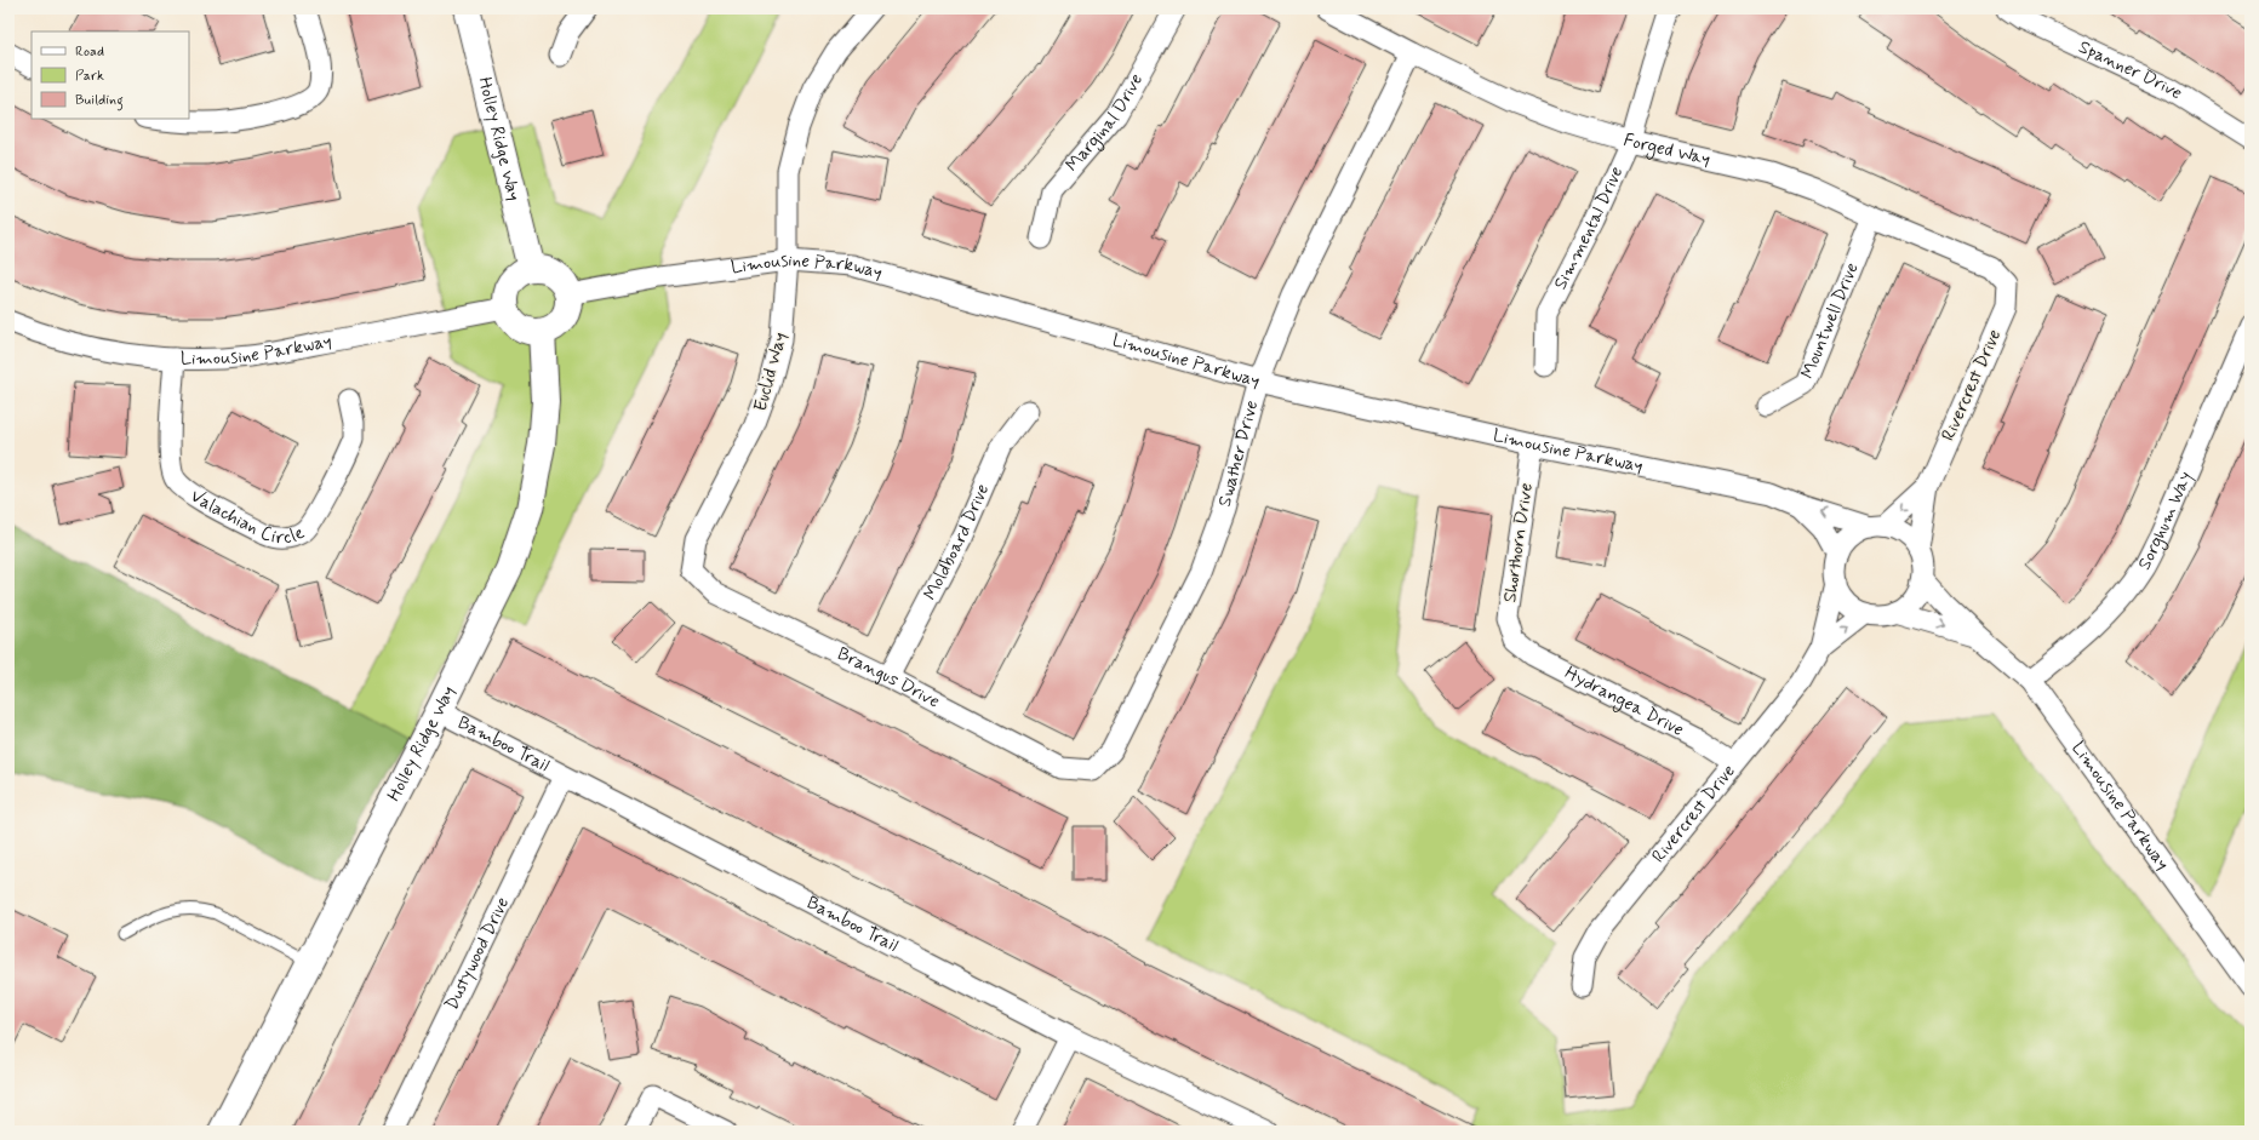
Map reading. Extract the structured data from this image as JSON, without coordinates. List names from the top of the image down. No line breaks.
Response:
{"streets":{"street":["Spanner Drive","Marginal Drive","Holley Ridge Way","Forged Way","Simmental Drive","Limousine Parkway","Mountwell Drive","Euclid Way","Rivercrest Drive","Swather Drive","Valachian Circle","Sorghum Way","Moldboard Drive","Shorthorn Drive","Brangus Drive","Hydrangea Drive","Bamboo Trail","Dustywood Drive"]},"crossings":[["Holley Ridge Way","Limousine Parkway"],["Holley Ridge Way","Bamboo Trail"],["Forged Way","Simmental Drive"],["Forged Way","Mountwell Drive"],["Forged Way","Rivercrest Drive"],["Forged Way","Swather Drive"],["Limousine Parkway","Euclid Way"],["Limousine Parkway","Rivercrest Drive"],["Limousine Parkway","Swather Drive"],["Limousine Parkway","Valachian Circle"],["Limousine Parkway","Sorghum Way"],["Limousine Parkway","Shorthorn Drive"],["Euclid Way","Brangus Drive"],["Rivercrest Drive","Hydrangea Drive"],["Swather Drive","Brangus Drive"],["Moldboard Drive","Brangus Drive"],["Shorthorn Drive","Hydrangea Drive"],["Bamboo Trail","Dustywood Drive"]],"legend":["Road","Park","Building"]}
